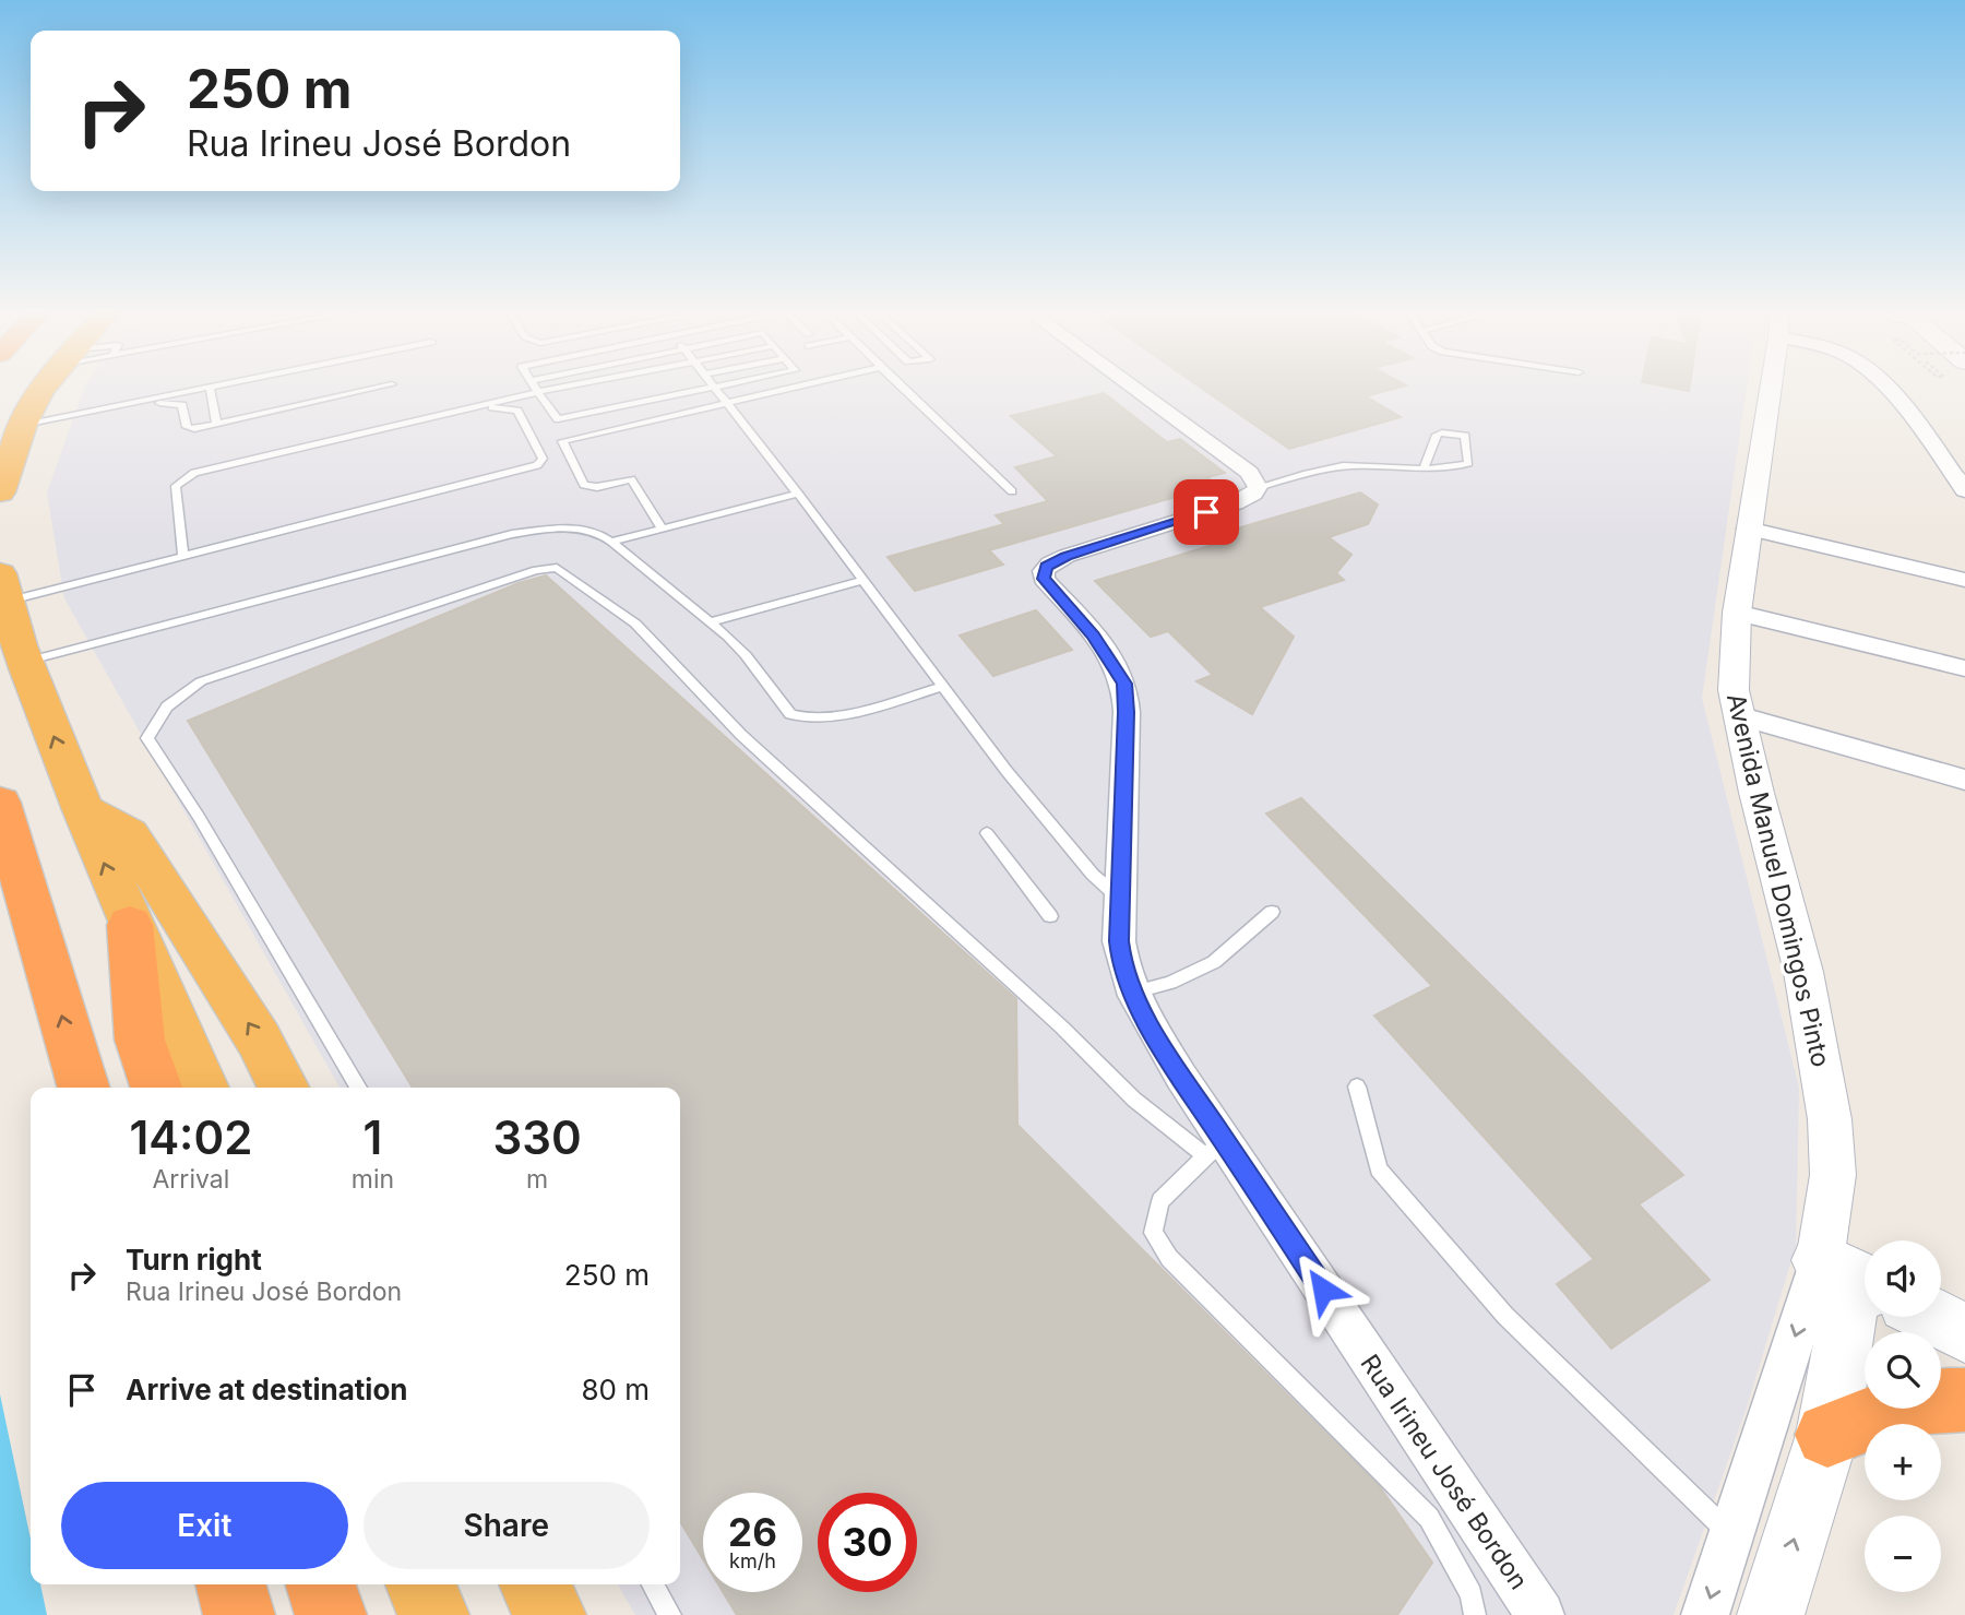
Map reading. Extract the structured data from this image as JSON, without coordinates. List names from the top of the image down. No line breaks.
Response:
{"streets":{"street":["Avenida Manuel Domingos Pinto","Rua Irineu José Bordon"]},"page":{"turn":["250 m","Rua Irineu José Bordon"],"eta":["14:02","Arrival","1","min","330","m"],"list":[{"name":"Turn right","note":"Rua Irineu José Bordon","value":"250 m"},{"name":"Arrive at destination","value":"80 m"}],"map_buttons":["+","−"],"buttons":["Exit","Share"],"speed":"26 km/h","limit":"30"}}
